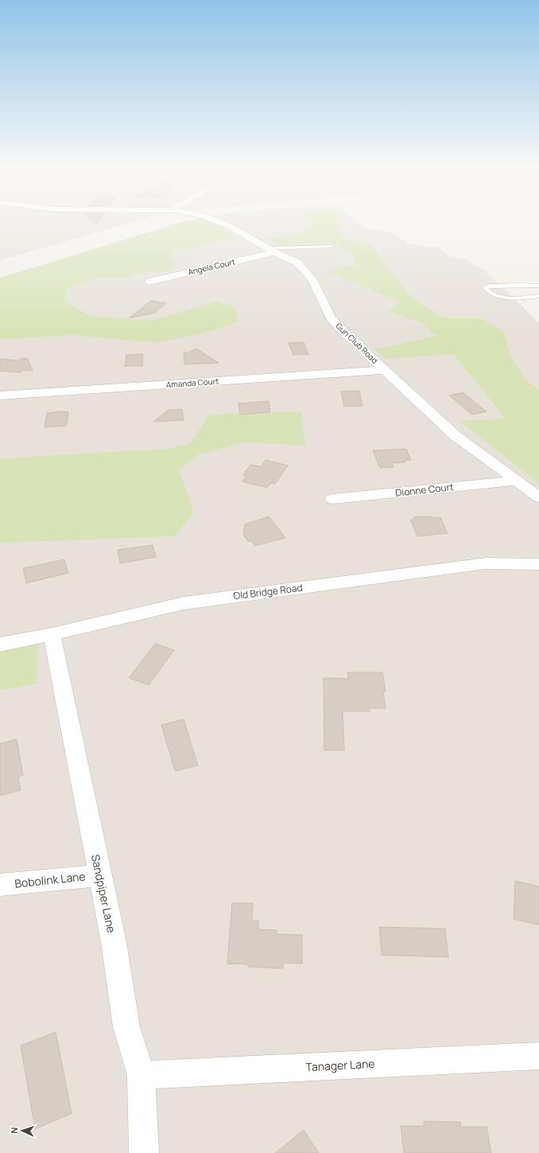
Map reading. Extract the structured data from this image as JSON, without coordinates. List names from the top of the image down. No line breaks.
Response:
{"streets":{"street":["Angela Court","Gun Club Road","Amanda Court","Dionne Court","Old Bridge Road","Bobolink Lane","Sandpiper Lane","Tanager Lane"]},"crossings":[["Angela Court","Gun Club Road"],["Gun Club Road","Amanda Court"],["Gun Club Road","Dionne Court"],["Old Bridge Road","Sandpiper Lane"],["Bobolink Lane","Sandpiper Lane"],["Sandpiper Lane","Tanager Lane"]],"north":"left"}
